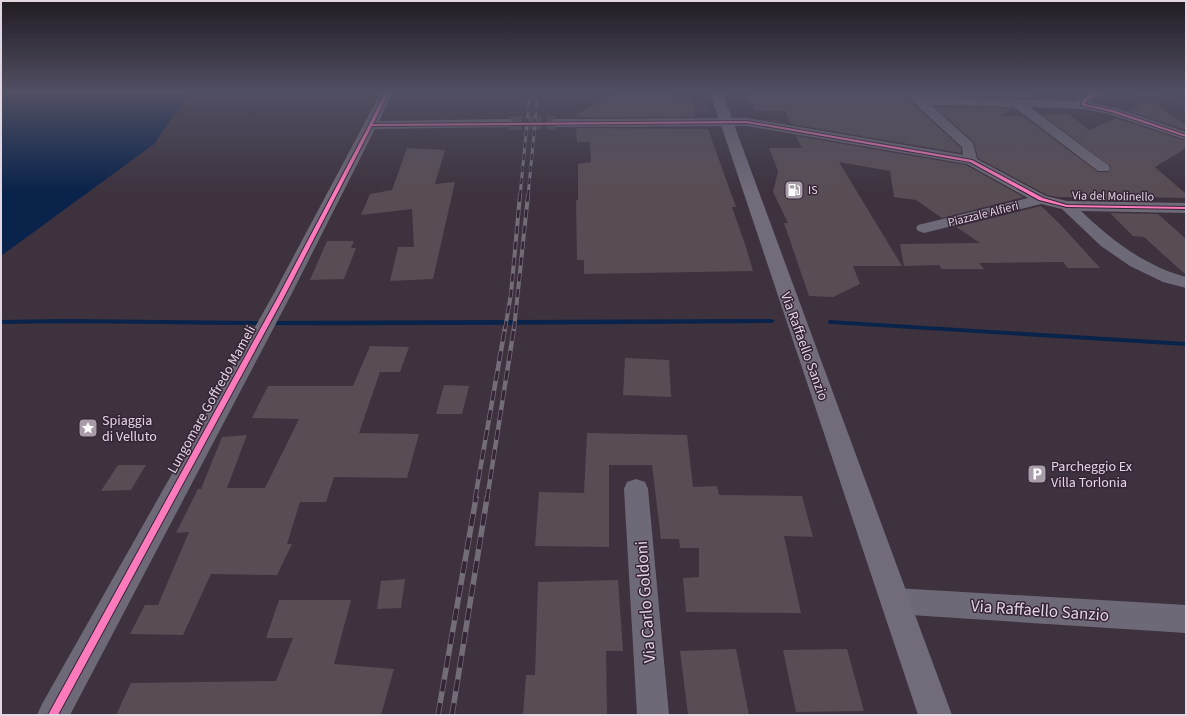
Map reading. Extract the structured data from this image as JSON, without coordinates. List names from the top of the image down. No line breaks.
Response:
{"streets":{"main road":["Via Raffaello Sanzio"],"street":["Via del Molinello","Piazzale Alfieri","Lungomare Goffredo Mameli","Via Carlo Goldoni"]},"crossings":[["Via del Molinello","Piazzale Alfieri"]],"places":{"fuel station":["IS"],"place":["Spiaggia di Velluto"],"parking":["Parcheggio Ex Villa Torlonia"]}}
